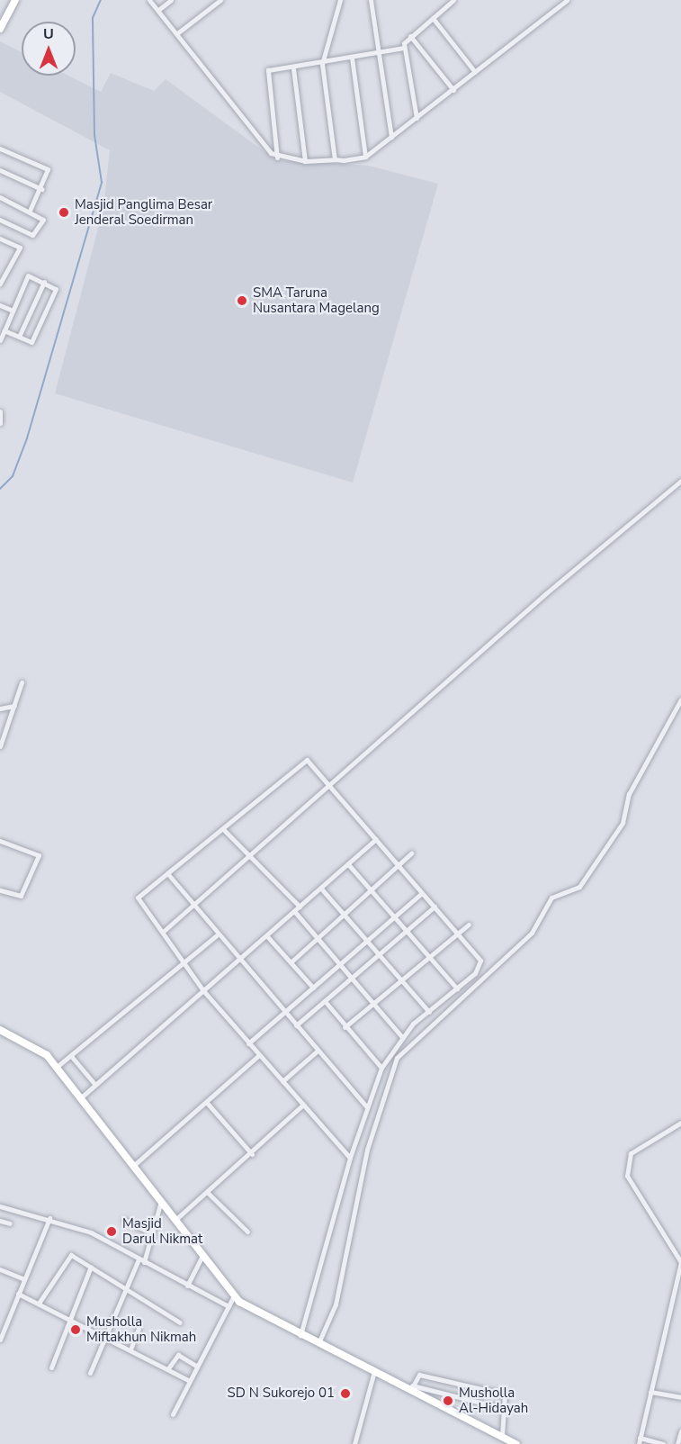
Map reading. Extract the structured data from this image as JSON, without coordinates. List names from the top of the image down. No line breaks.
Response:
{"places":["Masjid Panglima Besar Jenderal Soedirman","SMA Taruna Nusantara Magelang","Masjid Darul Nikmat","Musholla Miftakhun Nikmah","SD N Sukorejo 01","Musholla Al-Hidayah"],"north":"top"}
